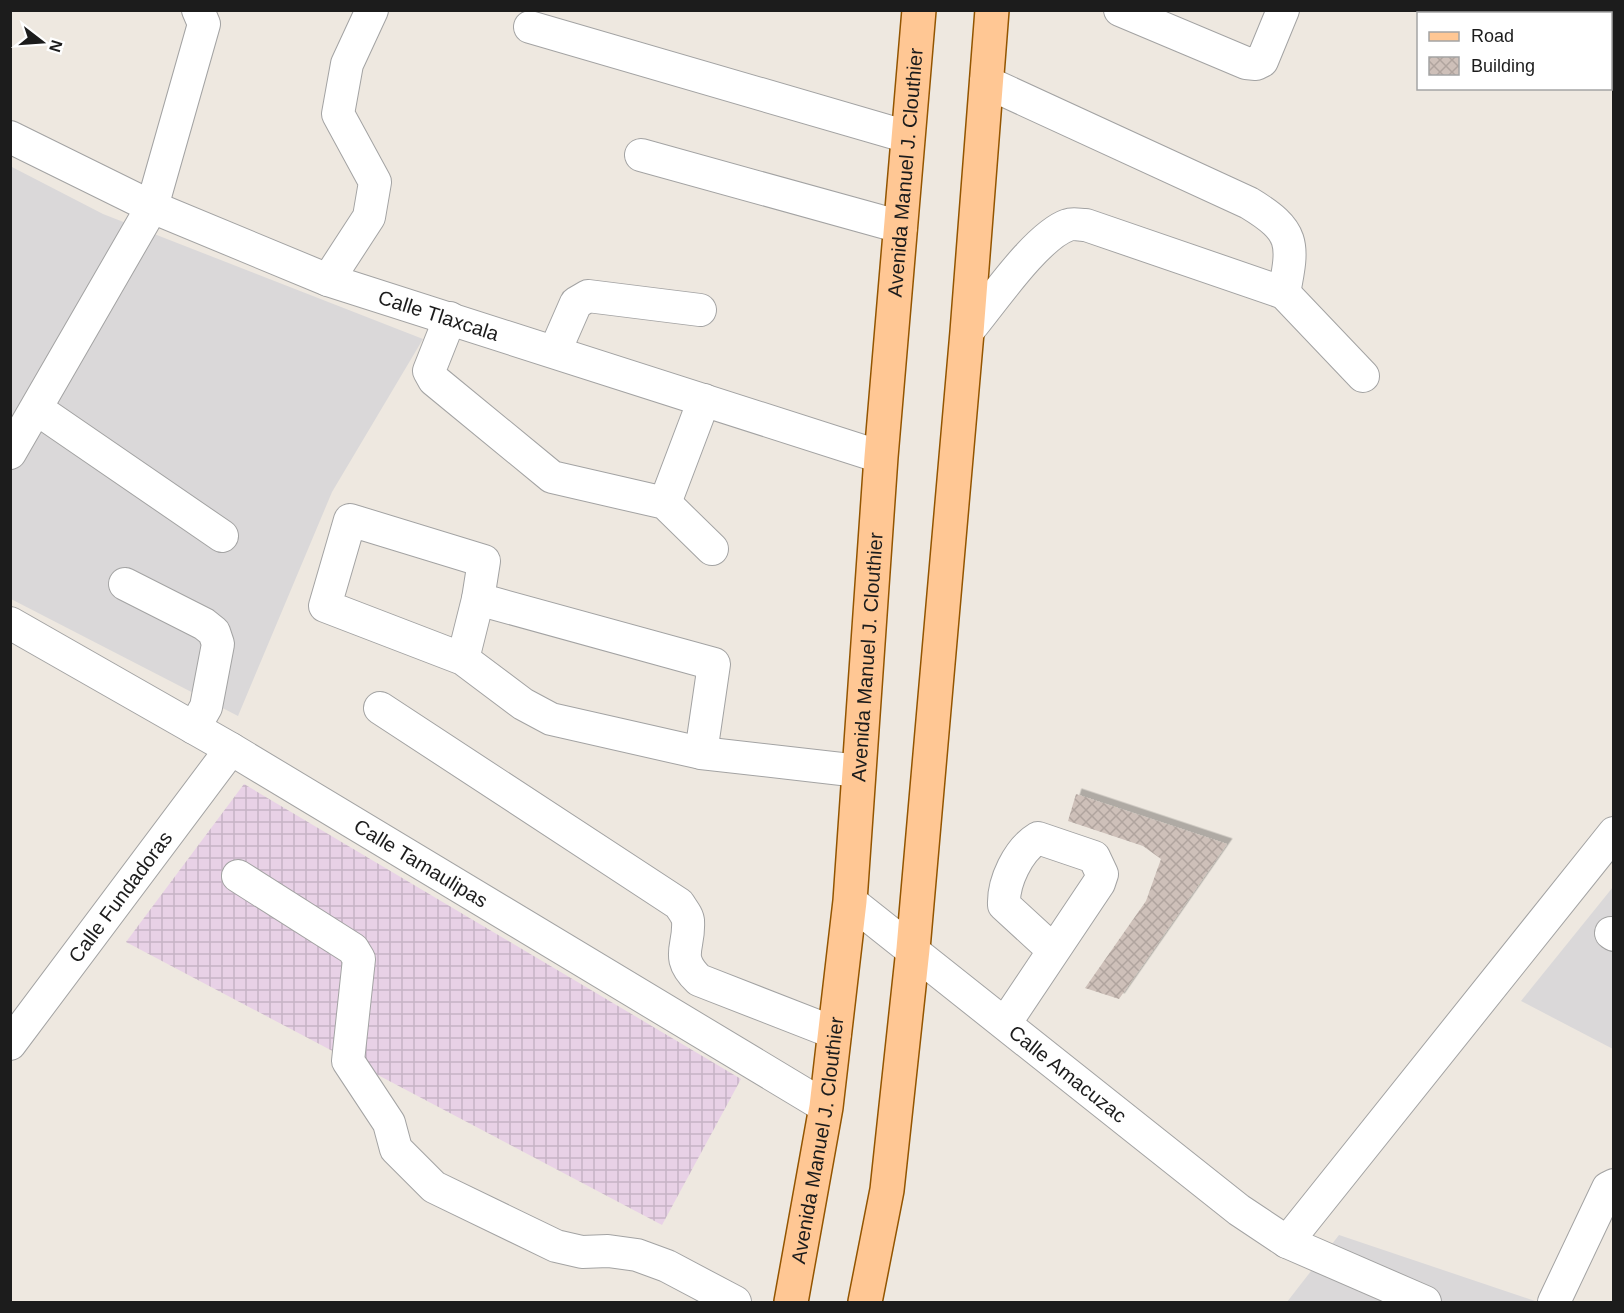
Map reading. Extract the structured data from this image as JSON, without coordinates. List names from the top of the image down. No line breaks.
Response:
{"streets":{"main road":["Avenida Manuel J. Clouthier"],"street":["Calle Tlaxcala","Calle Tamaulipas","Calle Fundadoras","Calle Amacuzac"]},"crossings":[["Avenida Manuel J. Clouthier","Calle Tlaxcala"],["Avenida Manuel J. Clouthier","Calle Tamaulipas"],["Avenida Manuel J. Clouthier","Calle Amacuzac"],["Calle Tamaulipas","Calle Fundadoras"]],"legend":["Road","Building"],"north":"right"}
